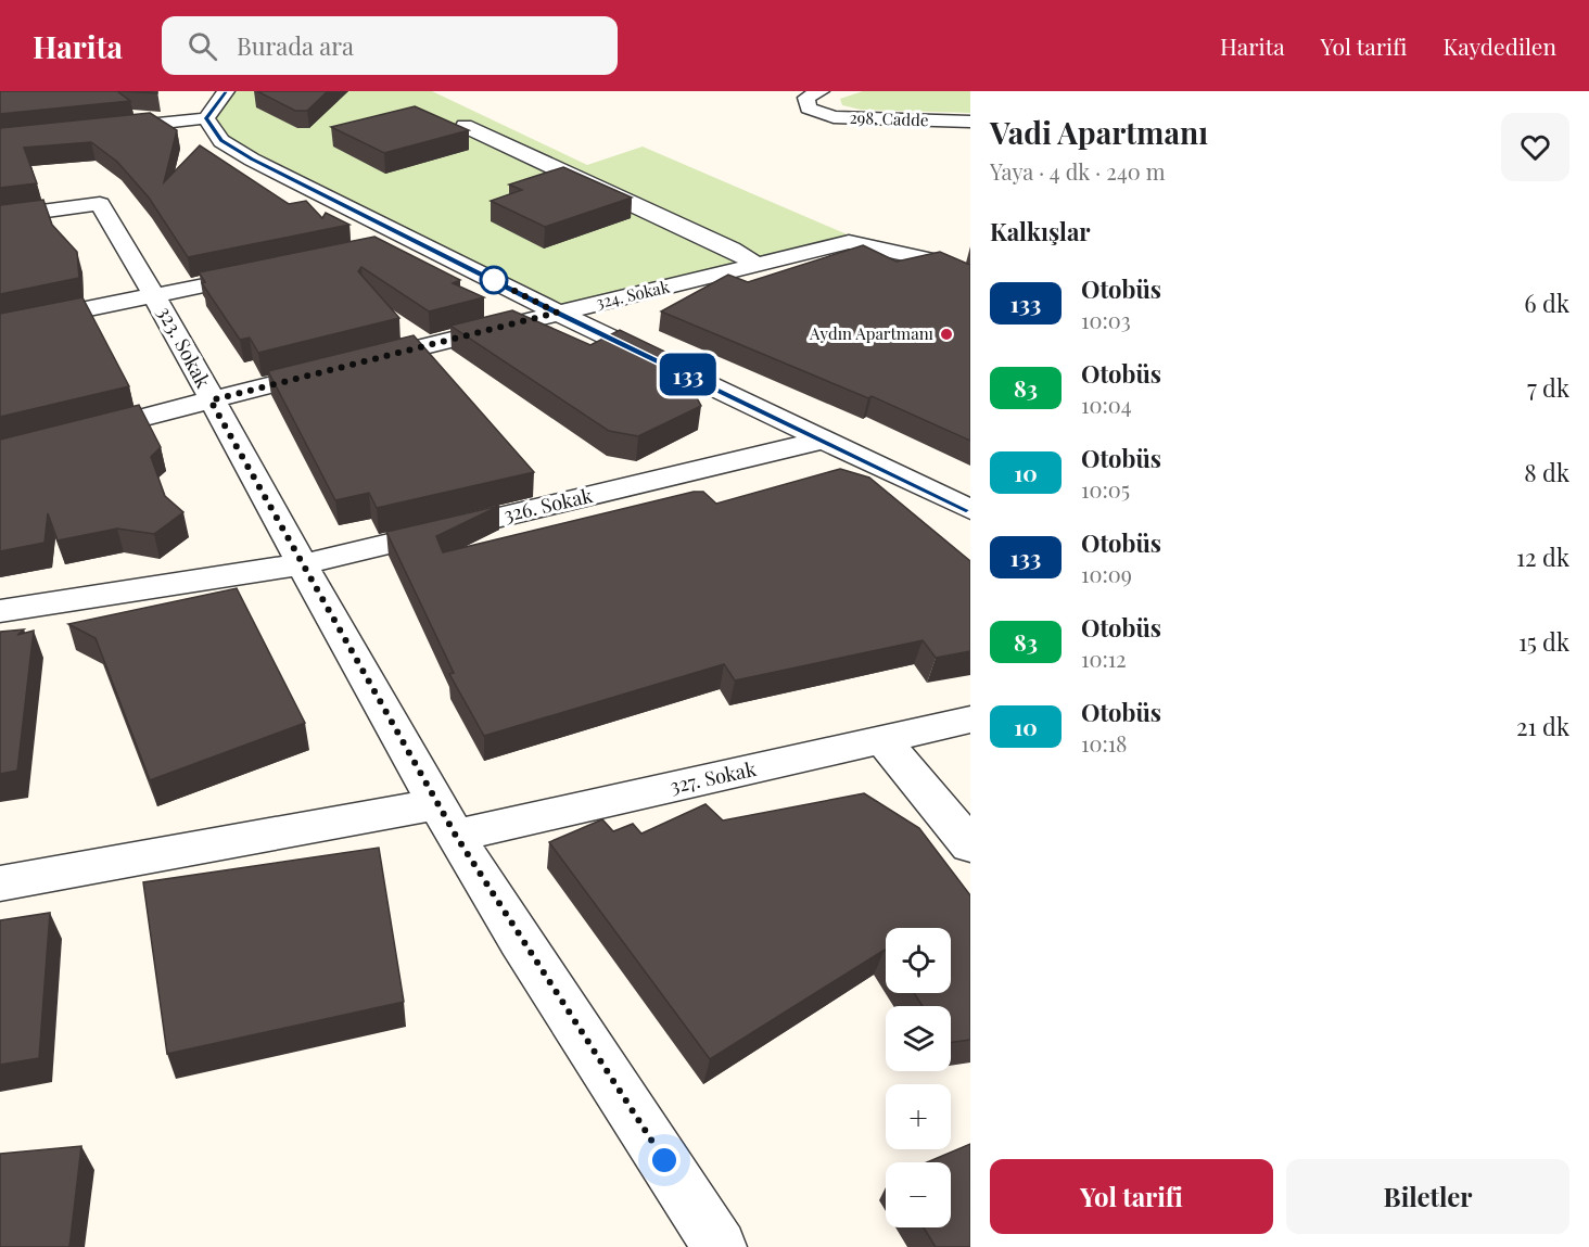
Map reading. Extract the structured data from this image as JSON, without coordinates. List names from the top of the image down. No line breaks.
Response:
{"streets":{"street":["298. Cadde","324. Sokak","323. Sokak","326. Sokak","327. Sokak"]},"crossings":[["323. Sokak","326. Sokak"],["323. Sokak","327. Sokak"]],"places":["Aydın Apartmanı"],"lines":["bus line 133"],"page":{"header":"Harita","search":"Burada ara","nav":["Harita","Yol tarifi","Kaydedilen"],"on_map":"133","heading":[["Vadi Apartmanı","Yaya · 4 dk · 240 m"],"Kalkışlar"],"list":[{"mark":"133","name":"Otobüs","note":"10:03","value":"6 dk"},{"mark":"83","name":"Otobüs","note":"10:04","value":"7 dk"},{"mark":"10","name":"Otobüs","note":"10:05","value":"8 dk"},{"mark":"133","name":"Otobüs","note":"10:09","value":"12 dk"},{"mark":"83","name":"Otobüs","note":"10:12","value":"15 dk"},{"mark":"10","name":"Otobüs","note":"10:18","value":"21 dk"}],"map_buttons":["+","−"],"buttons":["Yol tarifi","Biletler"]}}
